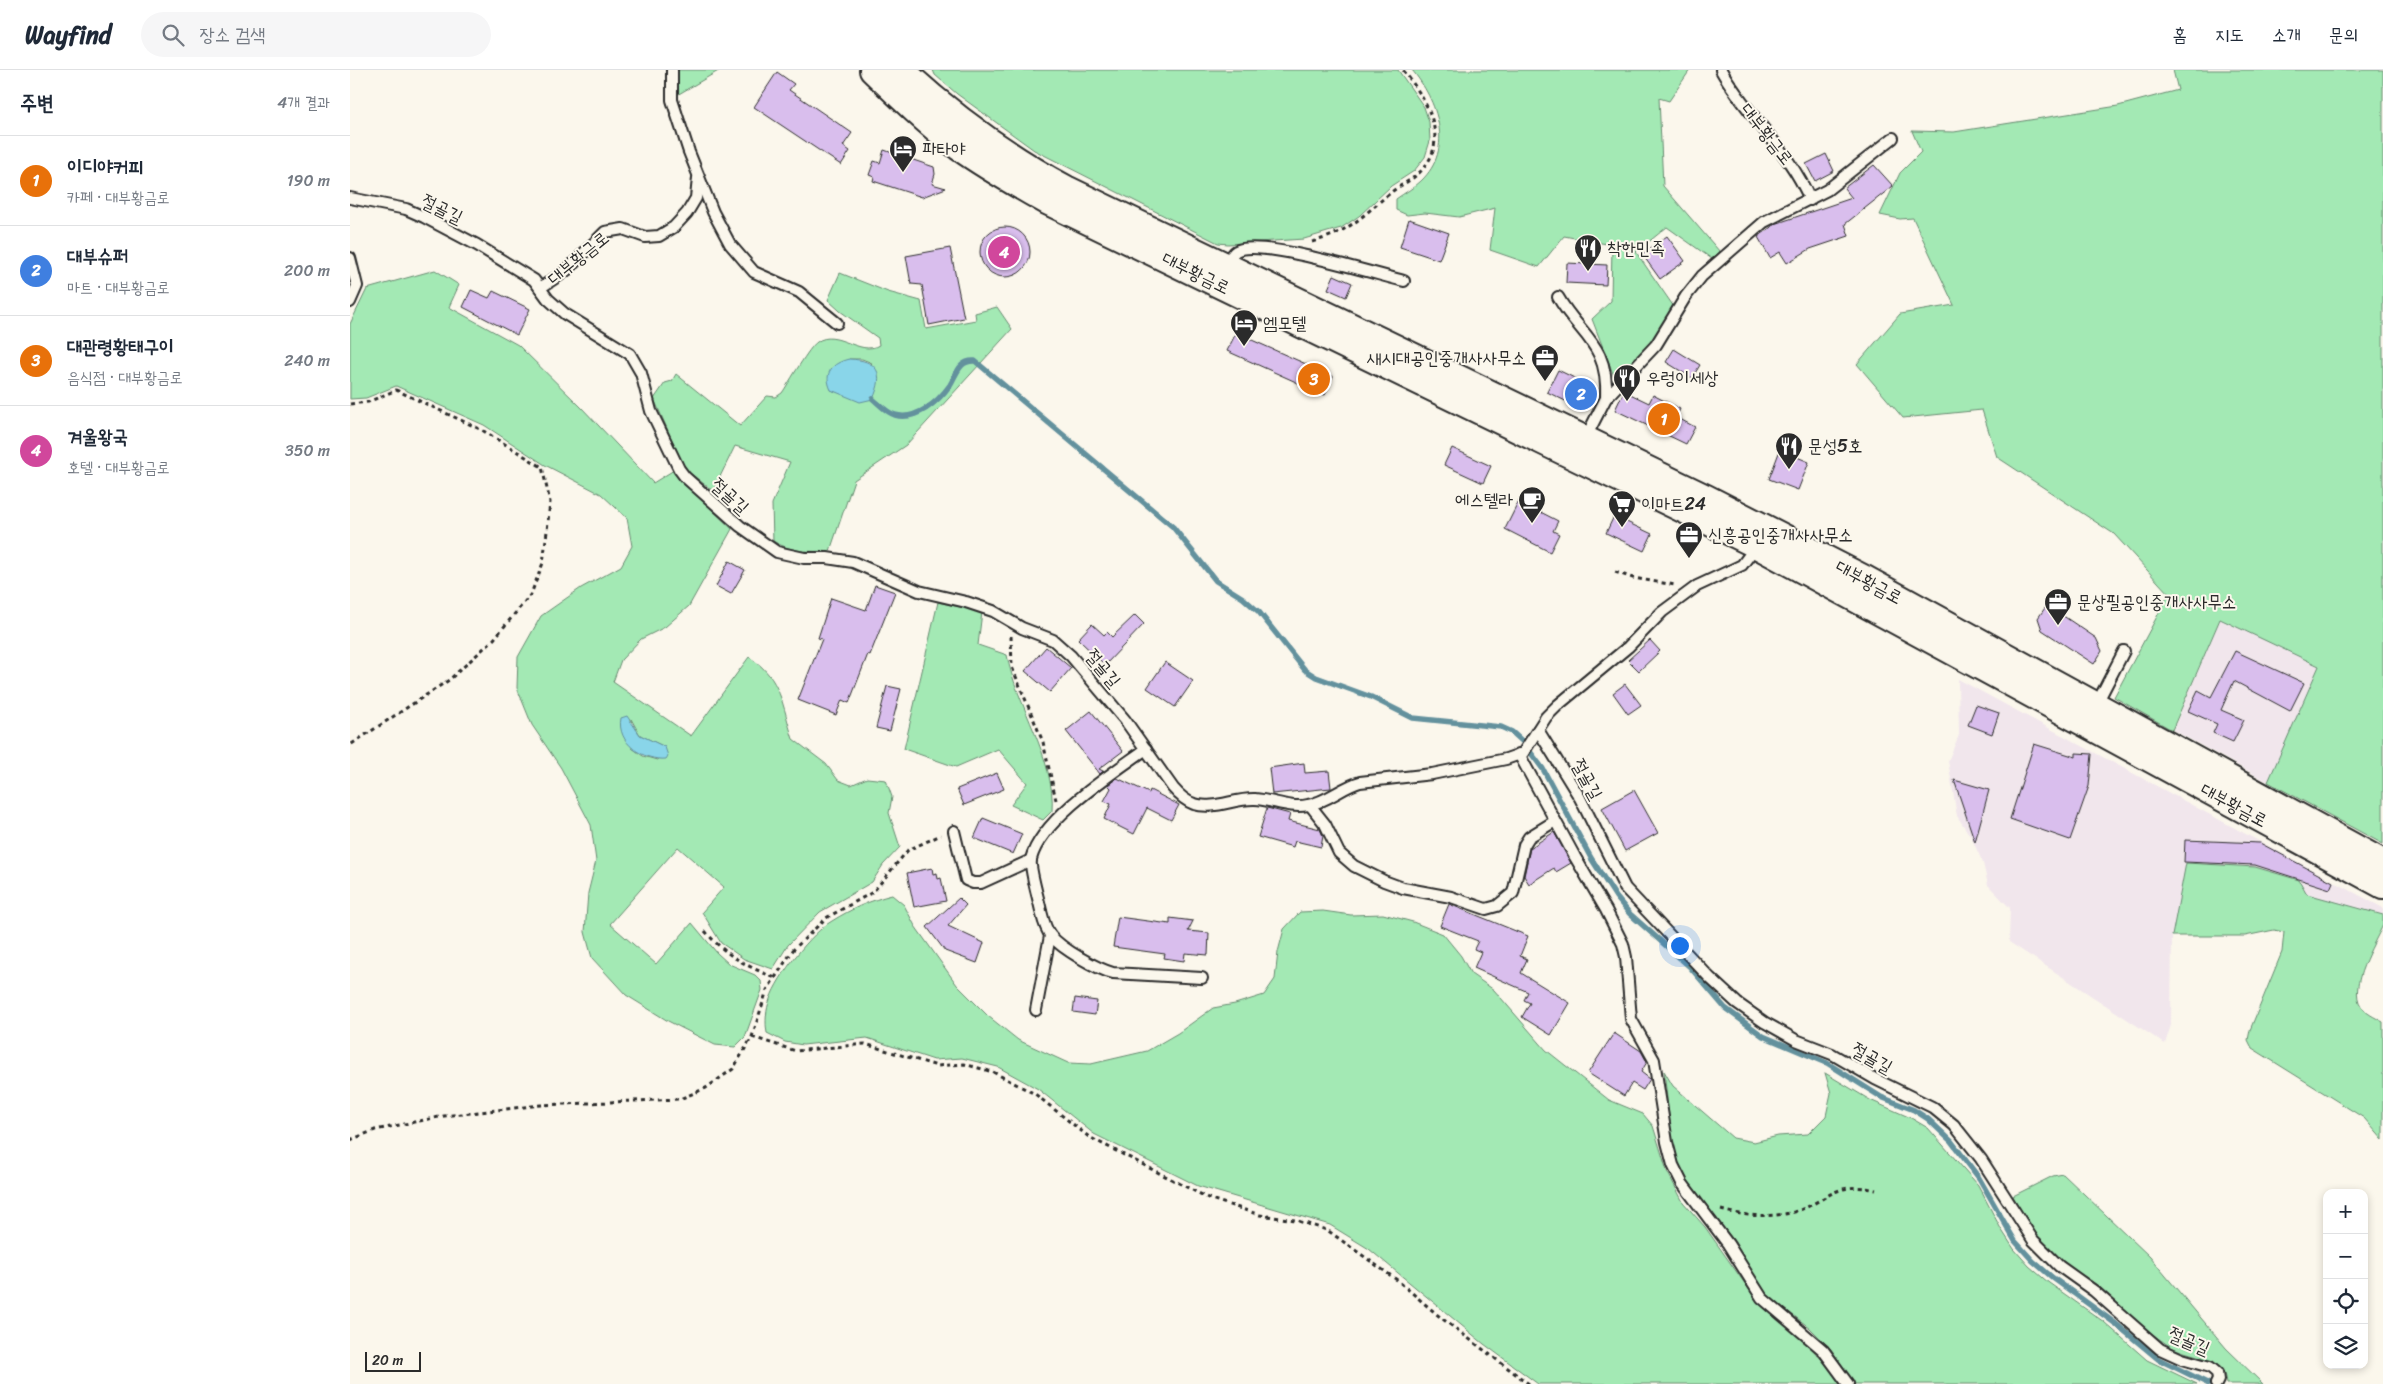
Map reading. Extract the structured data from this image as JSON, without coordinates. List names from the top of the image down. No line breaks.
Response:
{"streets":{"main road":["대부황금로"],"lane":["절골길"]},"crossings":[["대부황금로","절골길"]],"places":{"hotel":["파타야","엠모텔"],"restaurant":["착한민족","우렁이세상","문성5호"],"office":["새시대공인중개사사무소","신흥공인중개사사무소","문상필공인중개사사무소"],"cafe":["에스텔라"],"supermarket":["이마트24"]},"scale_bar":"20 m","page":{"header":"Wayfind","search":"장소 검색","nav":["홈","지도","소개","문의"],"heading":["주변","4개 결과"],"list":[{"mark":"1","name":"이디야커피","note":"카페 · 대부황금로","value":"190 m"},{"mark":"2","name":"대부슈퍼","note":"마트 · 대부황금로","value":"200 m"},{"mark":"3","name":"대관령황태구이","note":"음식점 · 대부황금로","value":"240 m"},{"mark":"4","name":"겨울왕국","note":"호텔 · 대부황금로","value":"350 m"}],"pins":["4","3","2","1"],"map_buttons":["+","−"],"scale":"20 m"}}
